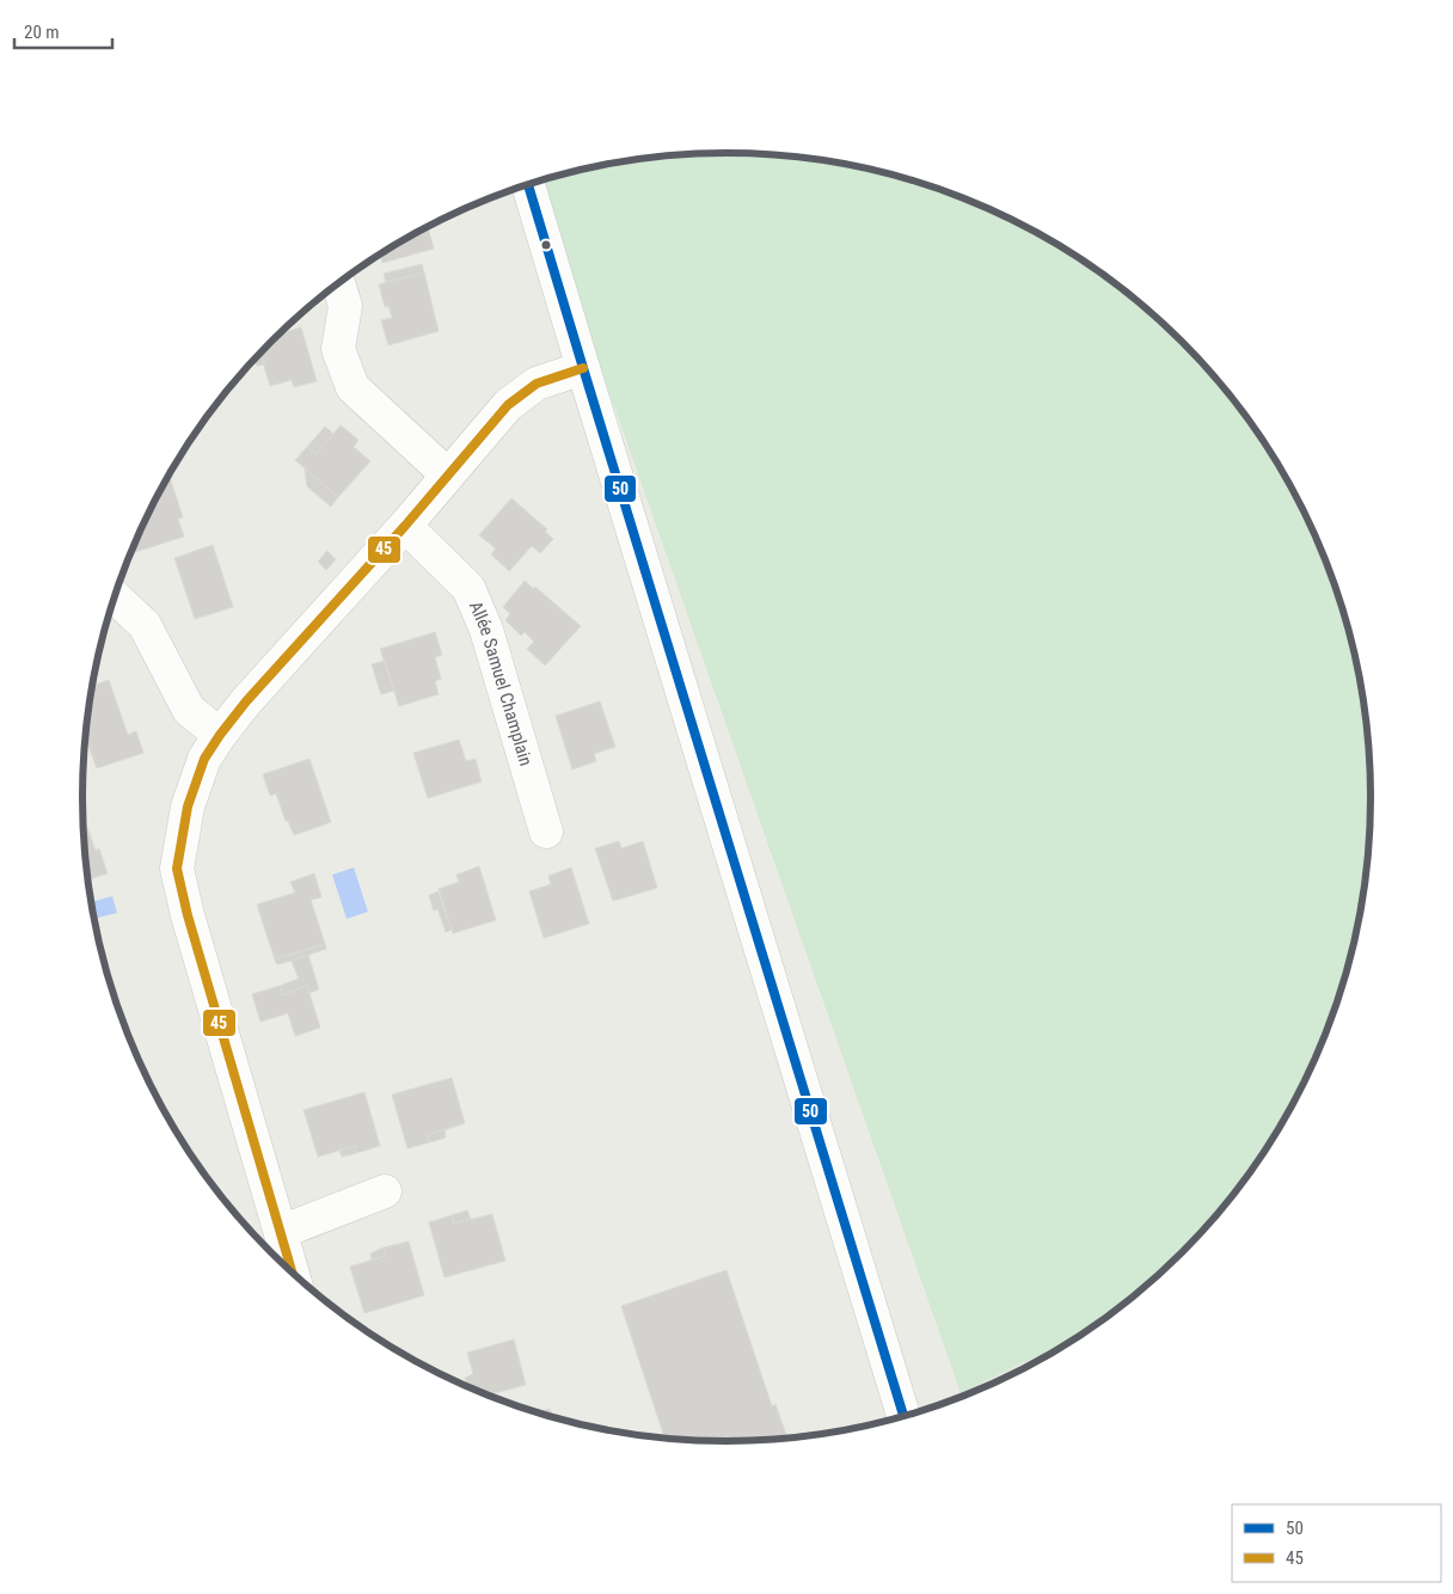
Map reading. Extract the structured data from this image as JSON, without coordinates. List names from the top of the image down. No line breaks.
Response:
{"streets":{"street":["Allée Samuel Champlain"]},"lines":["transit line 50","transit line 45"],"legend":["50","45"],"scale_bar":"20 m"}
